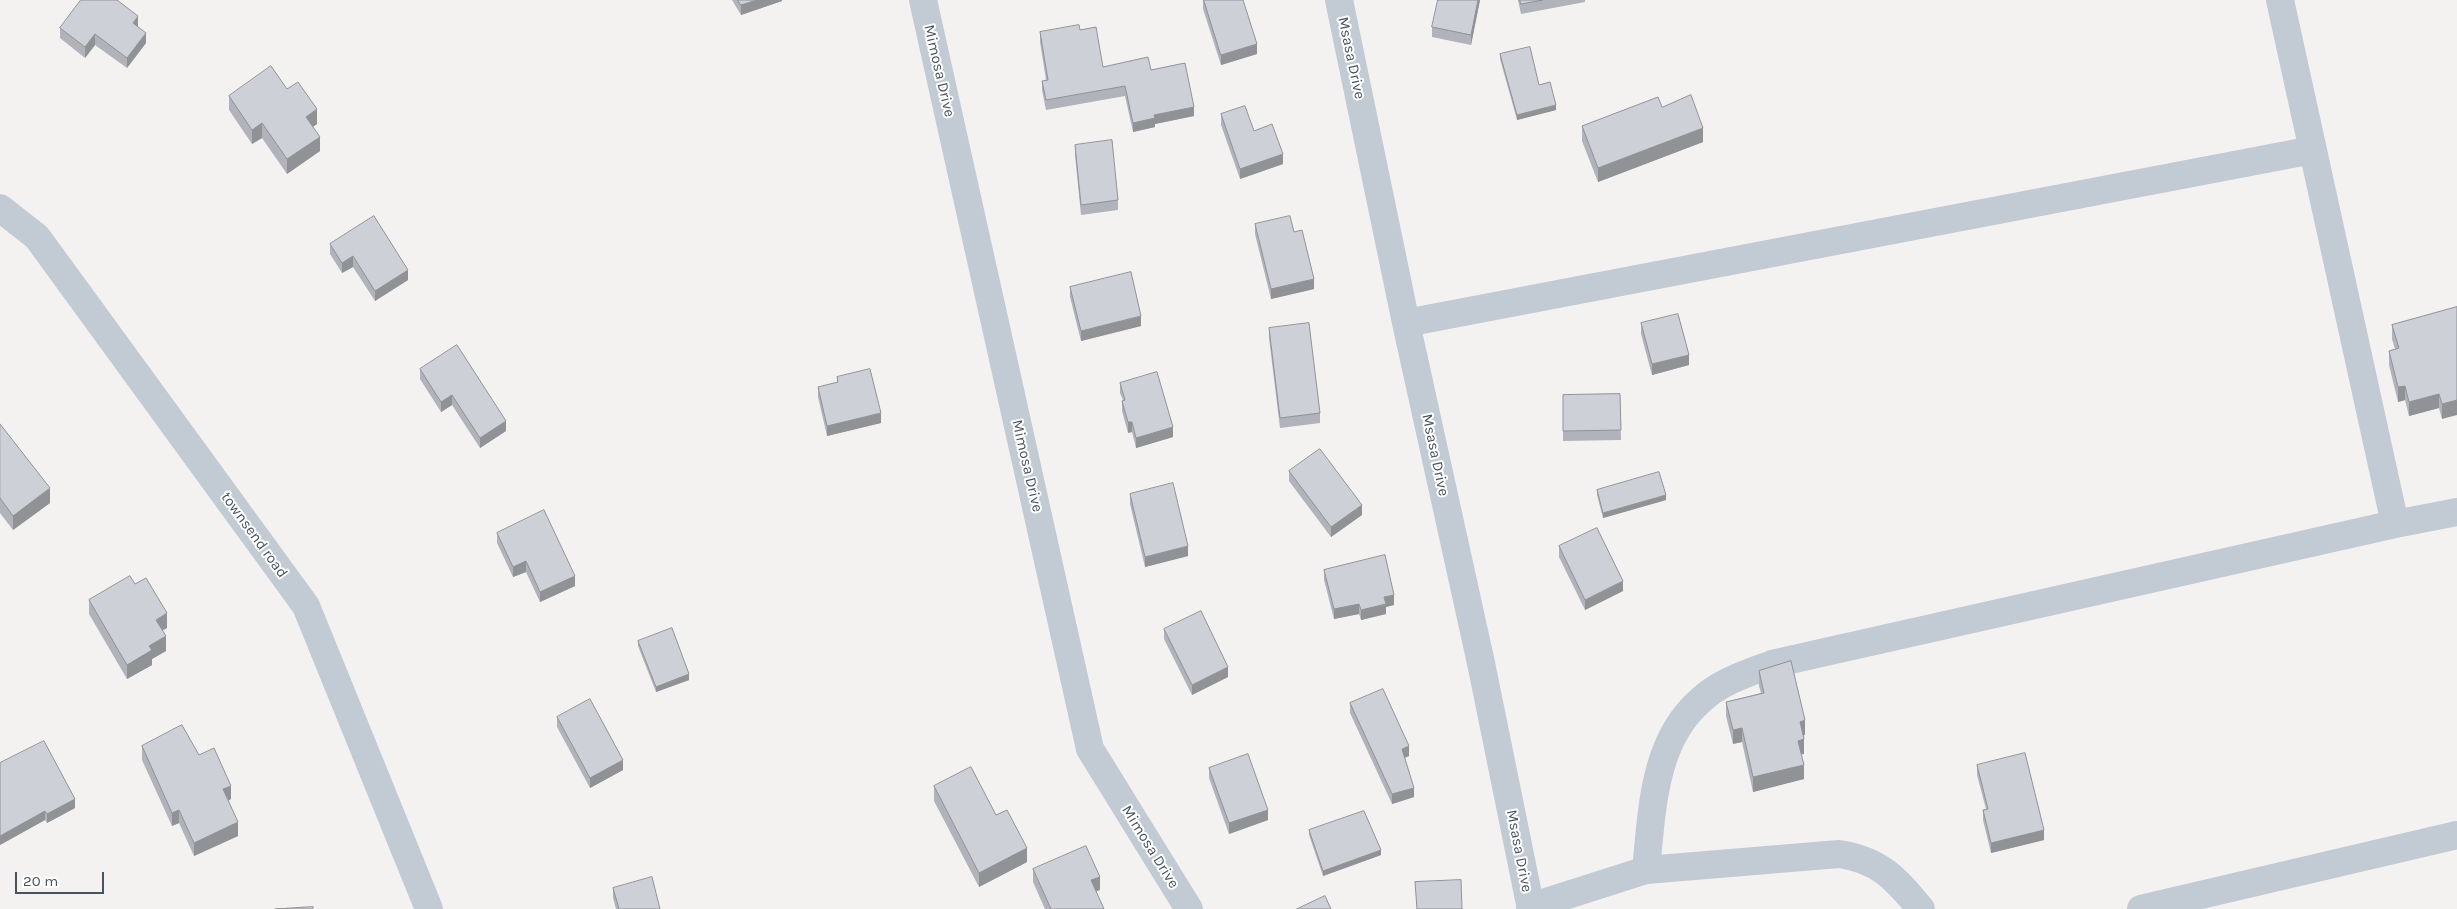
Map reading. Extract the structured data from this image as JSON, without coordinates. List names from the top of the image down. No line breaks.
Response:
{"streets":{"street":["Msasa Drive","Mimosa Drive","townsend road"]},"scale_bar":"20 m"}
